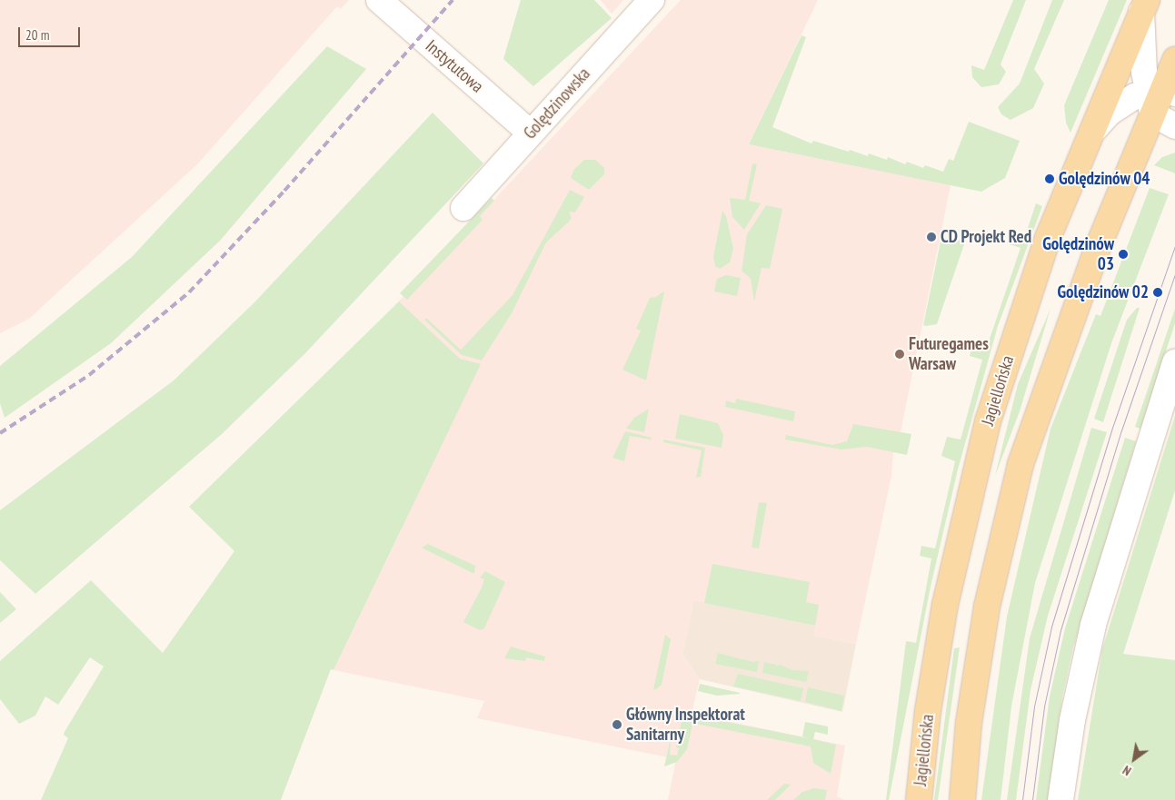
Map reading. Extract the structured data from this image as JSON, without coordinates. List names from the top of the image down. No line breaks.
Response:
{"streets":{"main road":["Jagiellońska"],"street":["Instytutowa","Golędzinowska"]},"crossings":[["Instytutowa","Golędzinowska"]],"places":["Golędzinów 04","CD Projekt Red","Golędzinów 03","Golędzinów 02","Futuregames Warsaw","Główny Inspektorat Sanitarny"],"scale_bar":"20 m","north":"bottom left"}
